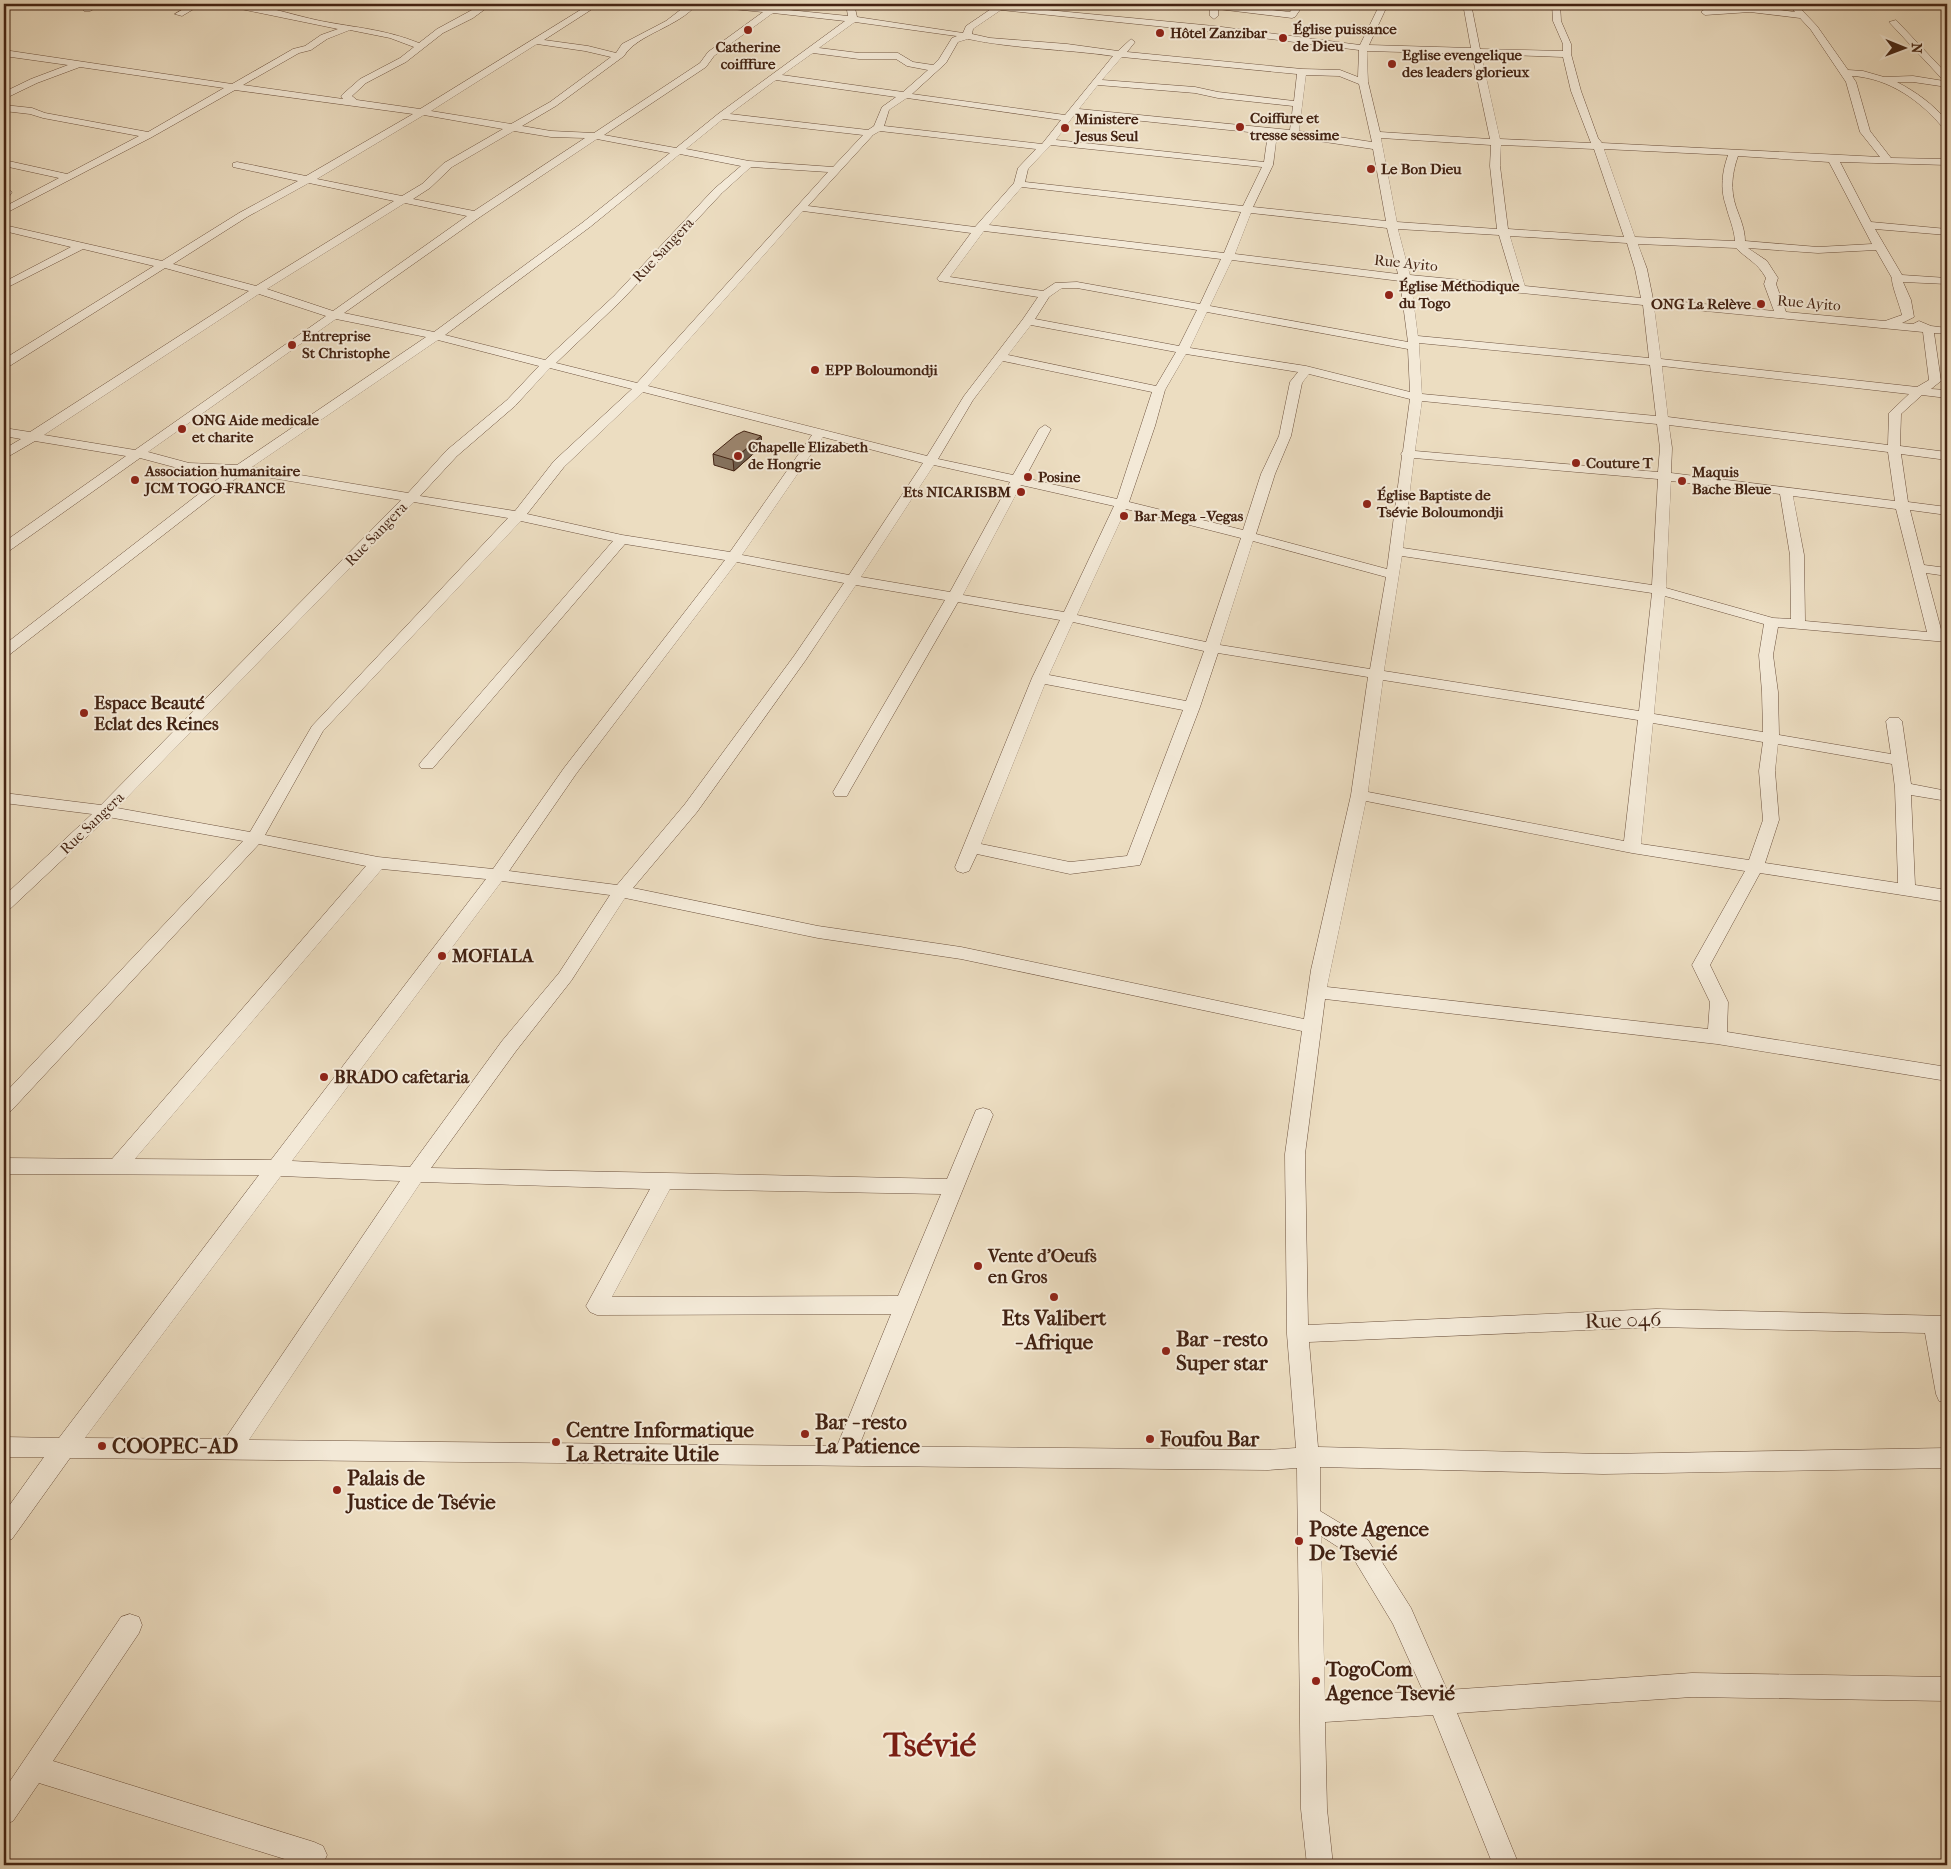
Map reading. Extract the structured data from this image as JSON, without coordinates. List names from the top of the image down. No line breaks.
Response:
{"streets":{"street":["Rue Sangera","Rue Ayito","Rue 046"]},"districts":["Tsévié"],"places":["Catherine coifffure","Hôtel Zanzibar","Église puissance de Dieu","Eglise evengelique des leaders glorieux","Coiffure et tresse sessime","Ministere Jesus Seul","Le Bon Dieu","Église Méthodique du Togo","ONG La Relève","Entreprise St Christophe","EPP Boloumondji","ONG Aide medicale et charite","Chapelle Elizabeth de Hongrie","Couture T","Posine","Association humanitaire JCM TOGO-FRANCE","Maquis Bache Bleue","Ets NICARISBM","Église Baptiste de Tsévie Boloumondji","Bar Mega - Vegas","Espace Beauté Eclat des Reines","MOFIALA","BRADO cafetaria","Vente d'Oeufs en Gros","Ets Valibert - Afrique","Bar - resto Super star","Bar - resto La Patience","Foufou Bar","Centre Informatique La Retraite Utile","COOPEC- AD","Palais de Justice de Tsévie","Poste Agence De Tsevié","TogoCom Agence Tsevié"],"north":"right"}
